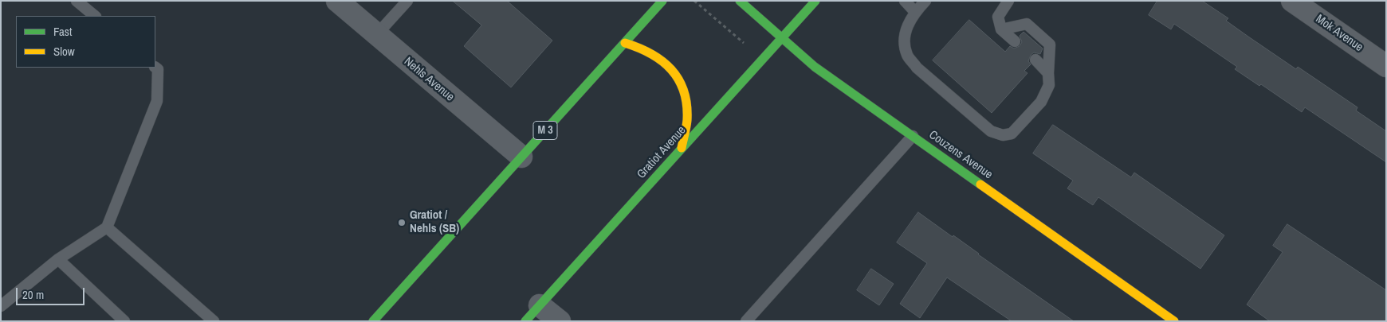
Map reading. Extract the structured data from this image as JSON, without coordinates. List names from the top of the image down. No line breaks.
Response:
{"streets":{"main road":["M 3","Gratiot Avenue","Couzens Avenue"],"street":["Mok Avenue","Nehls Avenue"]},"crossings":[["Nehls Avenue","M 3"],["Gratiot Avenue","Couzens Avenue"]],"places":["Gratiot / Nehls (SB)"],"legend":["Fast","Slow"],"scale_bar":"20 m"}
